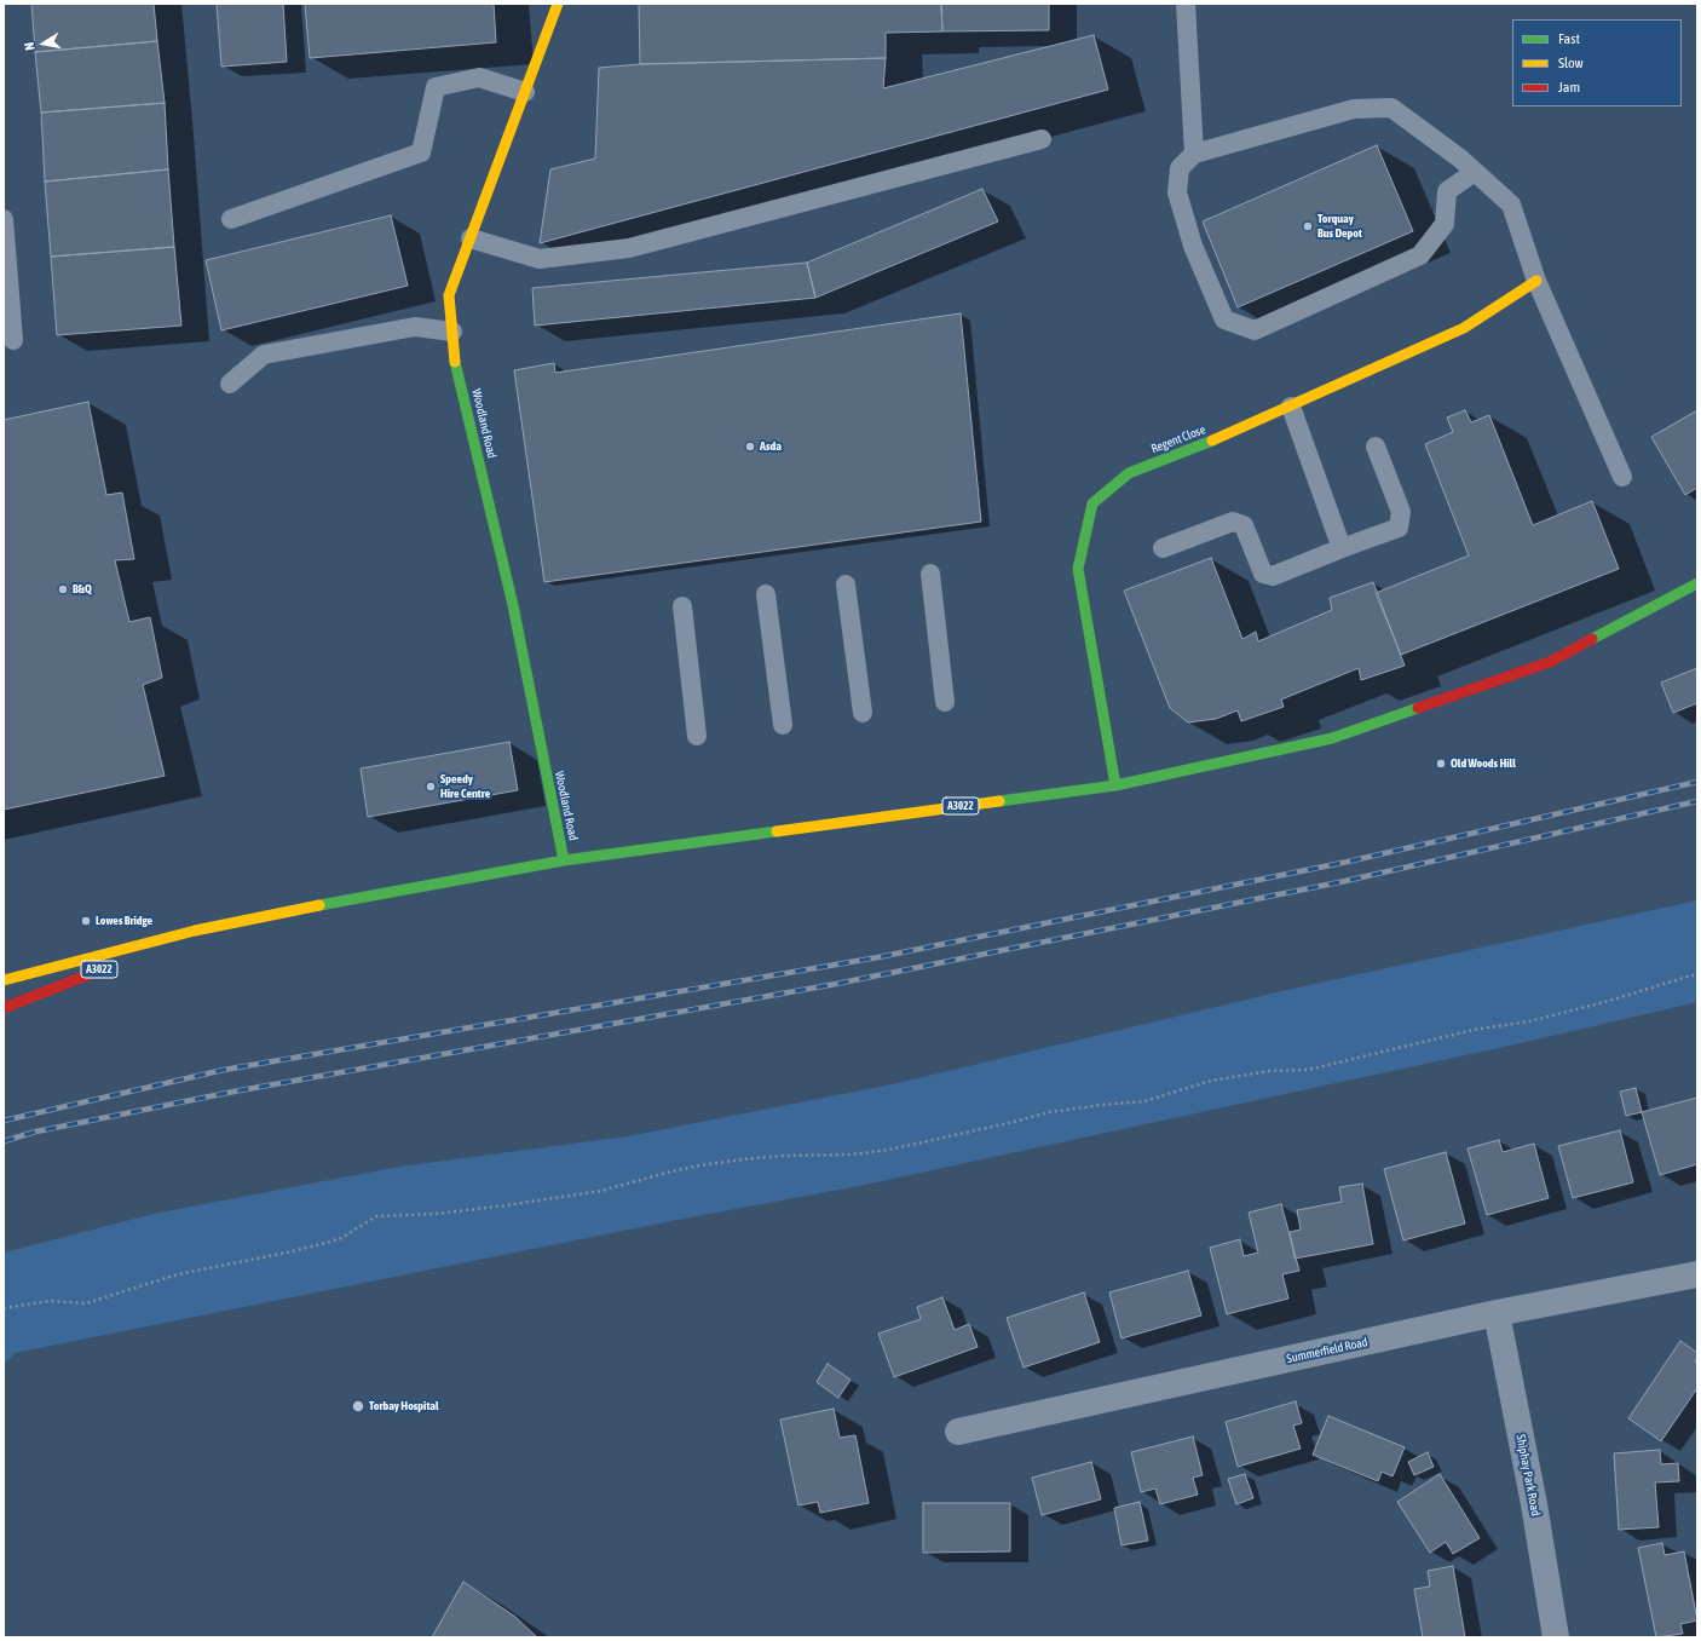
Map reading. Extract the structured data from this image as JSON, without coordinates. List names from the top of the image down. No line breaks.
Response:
{"streets":{"main road":["Woodland Road","Regent Close","A3022"],"street":["Summerfield Road","Shiphay Park Road"]},"crossings":[["Woodland Road","A3022"],["Regent Close","A3022"],["Summerfield Road","Shiphay Park Road"]],"places":["Torquay Bus Depot","Asda","B&Q","Old Woods Hill","Speedy Hire Centre","Lowes Bridge","Torbay Hospital"],"legend":["Fast","Slow","Jam"],"north":"left"}
